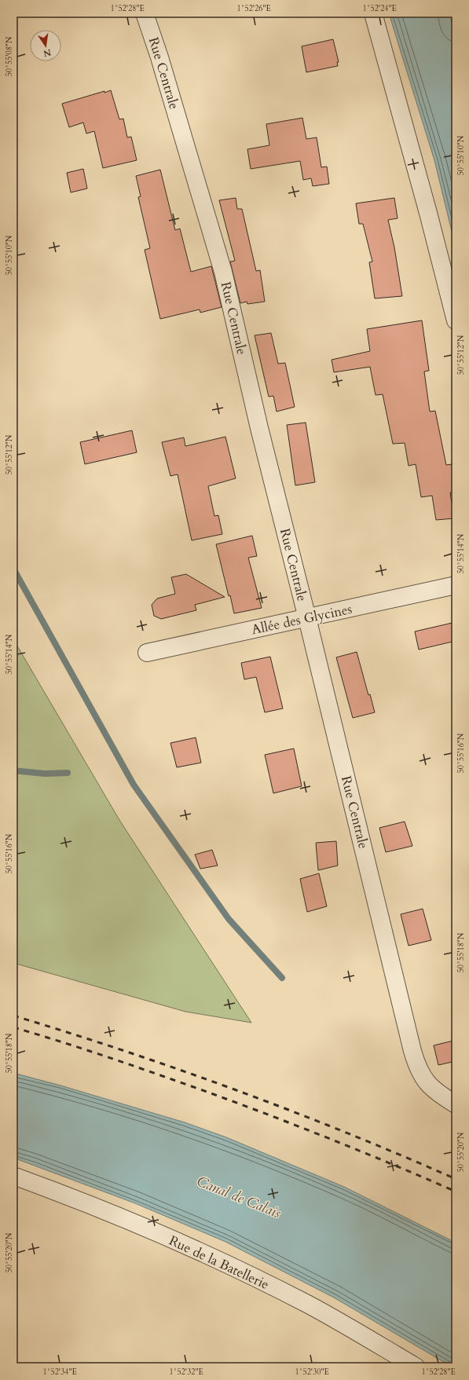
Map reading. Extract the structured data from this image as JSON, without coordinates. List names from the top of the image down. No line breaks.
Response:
{"streets":{"street":["Rue Centrale","Allée des Glycines","Rue de la Batellerie"]},"crossings":[["Rue Centrale","Allée des Glycines"]],"water":["Canal de Calais"],"north":"bottom","coordinates":["1°52'28\"E","1°52'26\"E","1°52'24\"E","50°55'08\"N","50°55'10\"N","50°55'12\"N","50°55'14\"N","50°55'16\"N","50°55'18\"N","50°55'20\"N","1°52'34\"E","1°52'32\"E","1°52'30\"E"]}
